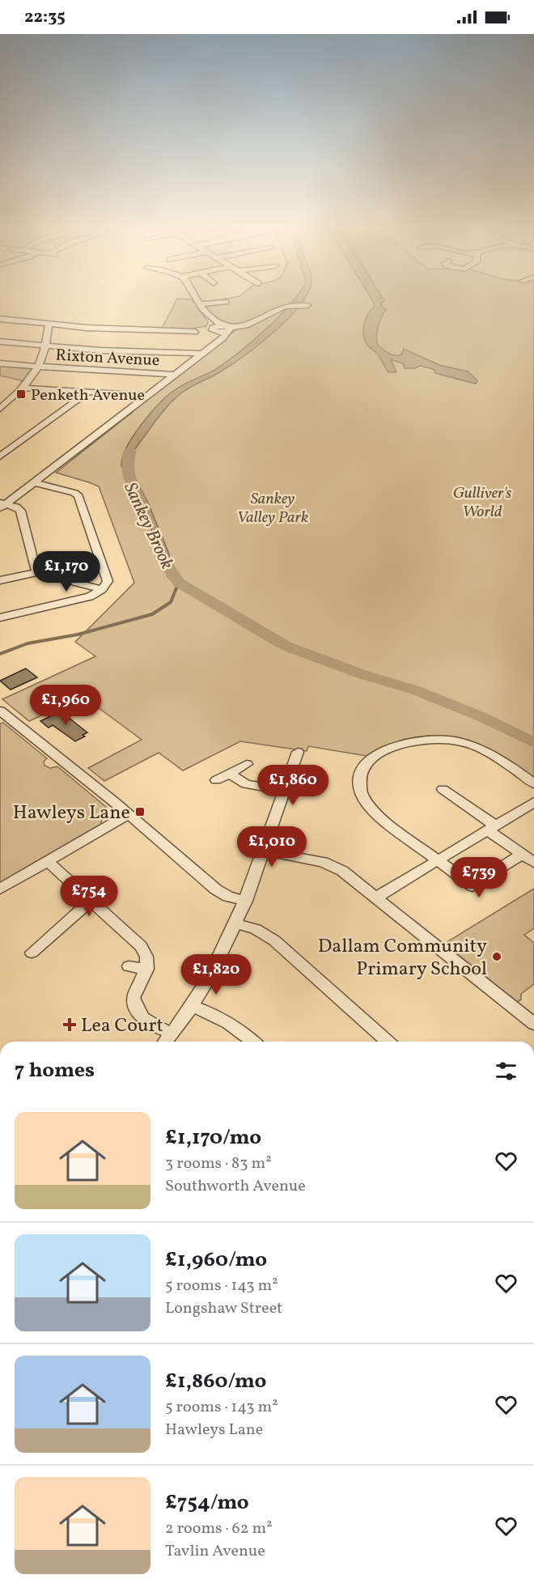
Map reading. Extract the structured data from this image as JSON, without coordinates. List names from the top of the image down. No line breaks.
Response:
{"streets":{"street":["Rixton Avenue"]},"water":["Sankey Brook"],"parks":["Gulliver's World","Sankey Valley Park"],"places":{"transit":["Penketh Avenue","Hawleys Lane"],"other":["Dallam Community Primary School"],"health":["Lea Court"]},"page":{"status":"22:35","price":["£1,170","£1,960","£1,860","£1,010","£739","£754","£1,820"],"heading":"7 homes","list":[{"name":"£1,170/mo","note":"3 rooms · 83 m² · Southworth Avenue"},{"name":"£1,960/mo","note":"5 rooms · 143 m² · Longshaw Street"},{"name":"£1,860/mo","note":"5 rooms · 143 m² · Hawleys Lane"},{"name":"£754/mo","note":"2 rooms · 62 m² · Tavlin Avenue"}]}}
